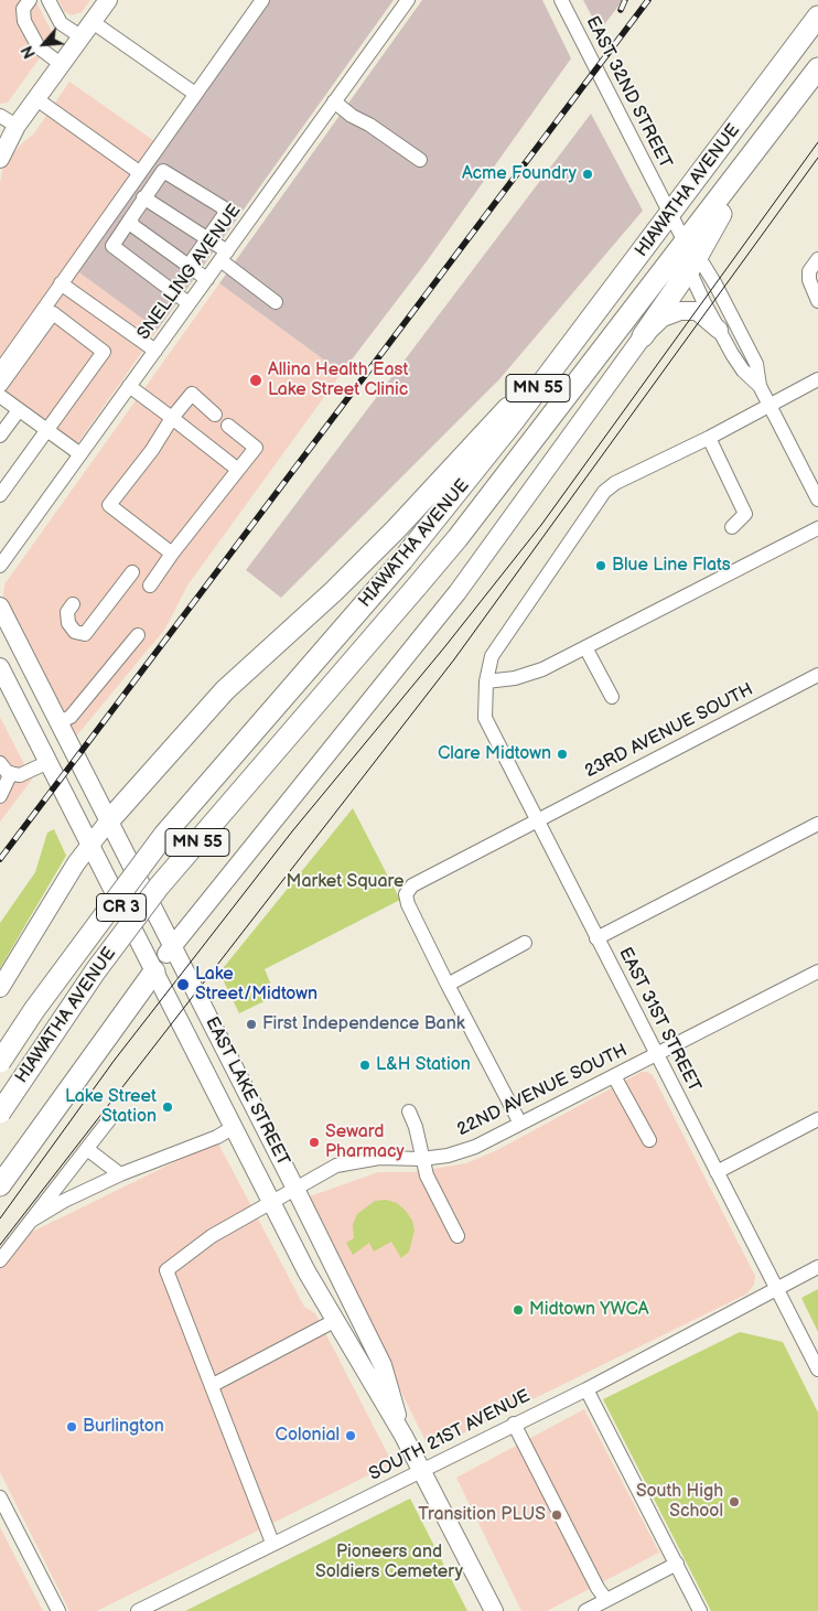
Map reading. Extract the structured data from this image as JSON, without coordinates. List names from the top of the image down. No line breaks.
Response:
{"streets":{"highway":["HIAWATHA AVENUE","MN 55"],"main road":["CR 3","EAST LAKE STREET"],"street":["EAST 32ND STREET","SNELLING AVENUE","23RD AVENUE SOUTH","EAST 31ST STREET","22ND AVENUE SOUTH","SOUTH 21ST AVENUE"]},"crossings":[["EAST 32ND STREET","HIAWATHA AVENUE"],["EAST 32ND STREET","EAST 31ST STREET"],["23RD AVENUE SOUTH","EAST 31ST STREET"],["EAST 31ST STREET","22ND AVENUE SOUTH"],["EAST 31ST STREET","SOUTH 21ST AVENUE"],["22ND AVENUE SOUTH","EAST LAKE STREET"],["EAST LAKE STREET","SOUTH 21ST AVENUE"]],"parks":["Market Square","Pioneers and Soldiers Cemetery"],"places":["Acme Foundry","Allina Health East Lake Street Clinic","Blue Line Flats","Clare Midtown","Lake Street/Midtown","First Independence Bank","L&H Station","Lake Street Station","Seward Pharmacy","Midtown YWCA","Burlington","Colonial","South High School","Transition PLUS"],"north":"bottom left"}
